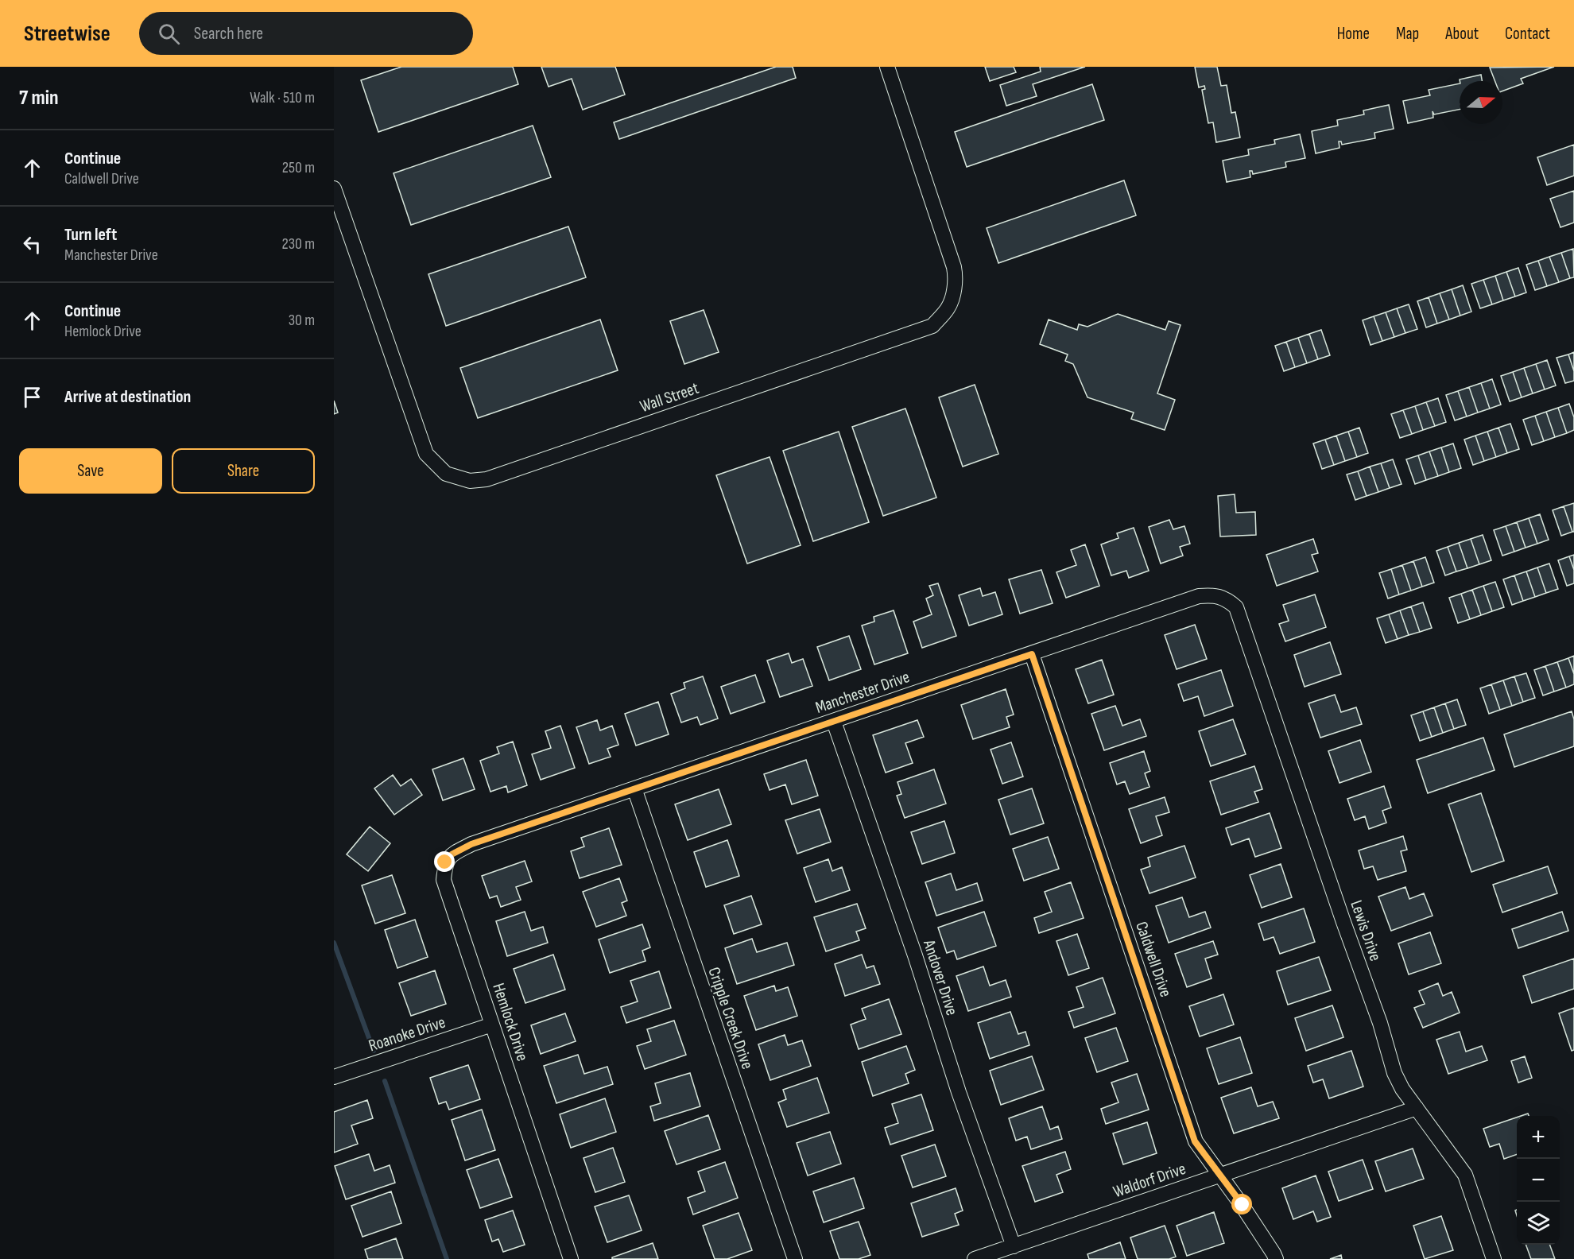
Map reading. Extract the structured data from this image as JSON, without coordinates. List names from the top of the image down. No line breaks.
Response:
{"streets":{"street":["Wall Street","Manchester Drive","Lewis Drive","Caldwell Drive","Andover Drive","Cripple Creek Drive","Hemlock Drive","Roanoke Drive","Waldorf Drive"]},"crossings":[["Manchester Drive","Lewis Drive"],["Manchester Drive","Caldwell Drive"],["Manchester Drive","Andover Drive"],["Manchester Drive","Cripple Creek Drive"],["Manchester Drive","Hemlock Drive"],["Lewis Drive","Waldorf Drive"],["Caldwell Drive","Waldorf Drive"],["Andover Drive","Waldorf Drive"],["Hemlock Drive","Roanoke Drive"]],"north":"right","page":{"header":"Streetwise","search":"Search here","nav":["Home","Map","About","Contact"],"heading":["7 min","Walk · 510 m"],"list":[["Continue","Caldwell Drive","250 m"],["Turn left","Manchester Drive","230 m"],["Continue","Hemlock Drive","30 m"],"Arrive at destination"],"buttons":["Save","Share"],"map_buttons":["+","−"]}}
